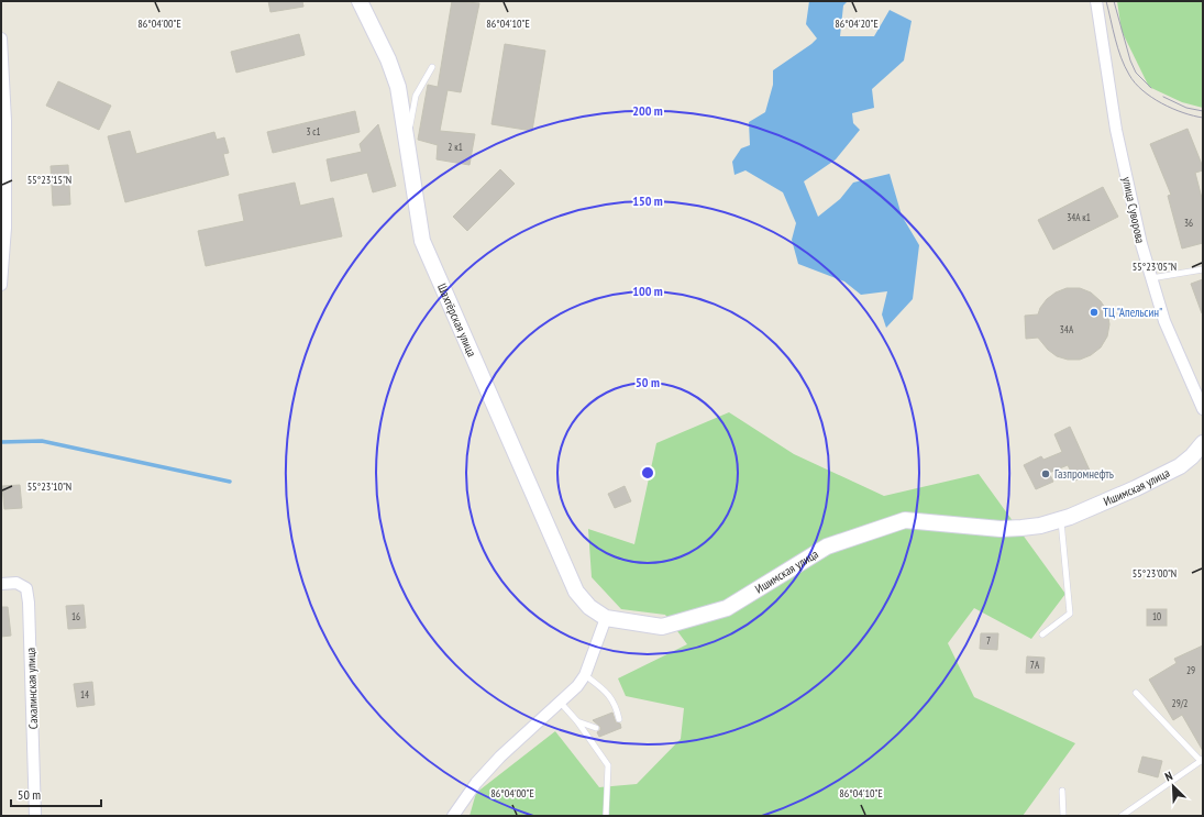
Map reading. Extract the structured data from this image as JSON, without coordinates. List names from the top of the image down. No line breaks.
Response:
{"streets":{"main road":["Шахтёрская улица","Ишимская улица"],"street":["улица Суворова","Сахалинская улица"]},"crossings":[["Шахтёрская улица","Ишимская улица"]],"places":["ТЦ \"Апельсин\"","Газпромнефть"],"house_numbers":["3 с1","2 к1","34А к1","36","34А","16","10","7","7А","29","14","29/2"],"scale_bar":"50 m","north":"top left","coordinates":["86°04'00\"E","86°04'10\"E","86°04'20\"E","55°23'15\"N","55°23'05\"N","55°23'10\"N","55°23'00\"N"],"rings":["200 m","150 m","100 m","50 m"]}
